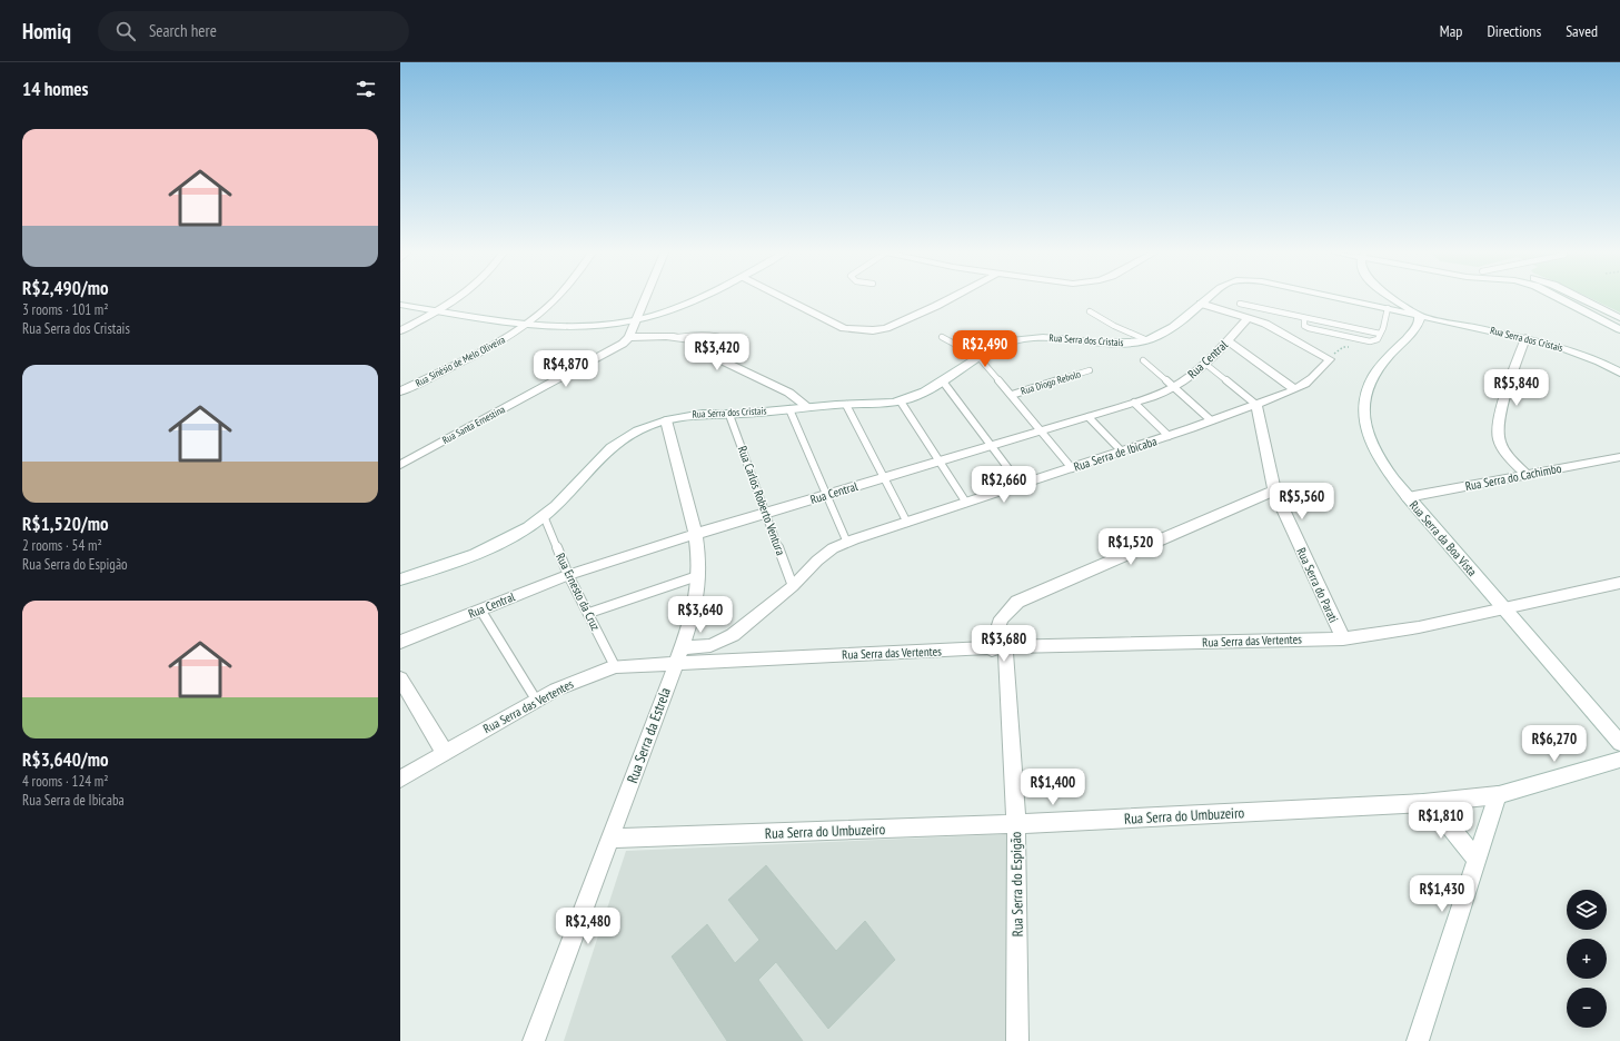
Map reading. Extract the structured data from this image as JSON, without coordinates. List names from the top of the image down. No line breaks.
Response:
{"streets":{"street":["Rua Serra dos Cristais","Rua Central","Rua Sinésio de Melo Oliveira","Rua Santa Ernestina","Rua Serra de Ibicaba","Rua Serra do Cachimbo","Rua Serra da Boa Vista","Rua Serra do Parati","Rua Serra das Vertentes","Rua Serra da Estrela","Rua Serra do Umbuzeiro","Rua Serra do Espigão"],"lane":["Rua Diogo Rebolo","Rua Carlos Roberto Ventura","Rua Ernesto da Cruz"]},"crossings":[["Rua Serra dos Cristais","Rua Serra de Ibicaba"],["Rua Serra dos Cristais","Rua Carlos Roberto Ventura"],["Rua Serra dos Cristais","Rua Serra da Boa Vista"],["Rua Serra dos Cristais","Rua Ernesto da Cruz"],["Rua Serra dos Cristais","Rua Serra da Estrela"],["Rua Central","Rua Serra de Ibicaba"],["Rua Central","Rua Carlos Roberto Ventura"],["Rua Central","Rua Ernesto da Cruz"],["Rua Central","Rua Serra da Estrela"],["Rua Serra de Ibicaba","Rua Carlos Roberto Ventura"],["Rua Serra de Ibicaba","Rua Serra do Parati"],["Rua Serra de Ibicaba","Rua Serra das Vertentes"],["Rua Serra de Ibicaba","Rua Serra da Estrela"],["Rua Serra do Cachimbo","Rua Serra da Boa Vista"],["Rua Serra da Boa Vista","Rua Serra das Vertentes"],["Rua Serra do Parati","Rua Serra das Vertentes"],["Rua Serra do Parati","Rua Serra do Espigão"],["Rua Ernesto da Cruz","Rua Serra das Vertentes"],["Rua Serra das Vertentes","Rua Serra da Estrela"],["Rua Serra das Vertentes","Rua Serra do Espigão"],["Rua Serra da Estrela","Rua Serra do Umbuzeiro"],["Rua Serra do Umbuzeiro","Rua Serra do Espigão"]],"page":{"header":"Homiq","search":"Search here","nav":["Map","Directions","Saved"],"heading":"14 homes","list":[{"name":"R$2,490/mo","note":"3 rooms · 101 m² · Rua Serra dos Cristais"},{"name":"R$1,520/mo","note":"2 rooms · 54 m² · Rua Serra do Espigão"},{"name":"R$3,640/mo","note":"4 rooms · 124 m² · Rua Serra de Ibicaba"}],"price":["R$2,490","R$3,420","R$4,870","R$5,840","R$2,660","R$5,560","R$1,520","R$3,640","R$3,680","R$6,270","R$1,400","R$1,810","R$1,430","R$2,480"],"map_buttons":["+","−"]}}
